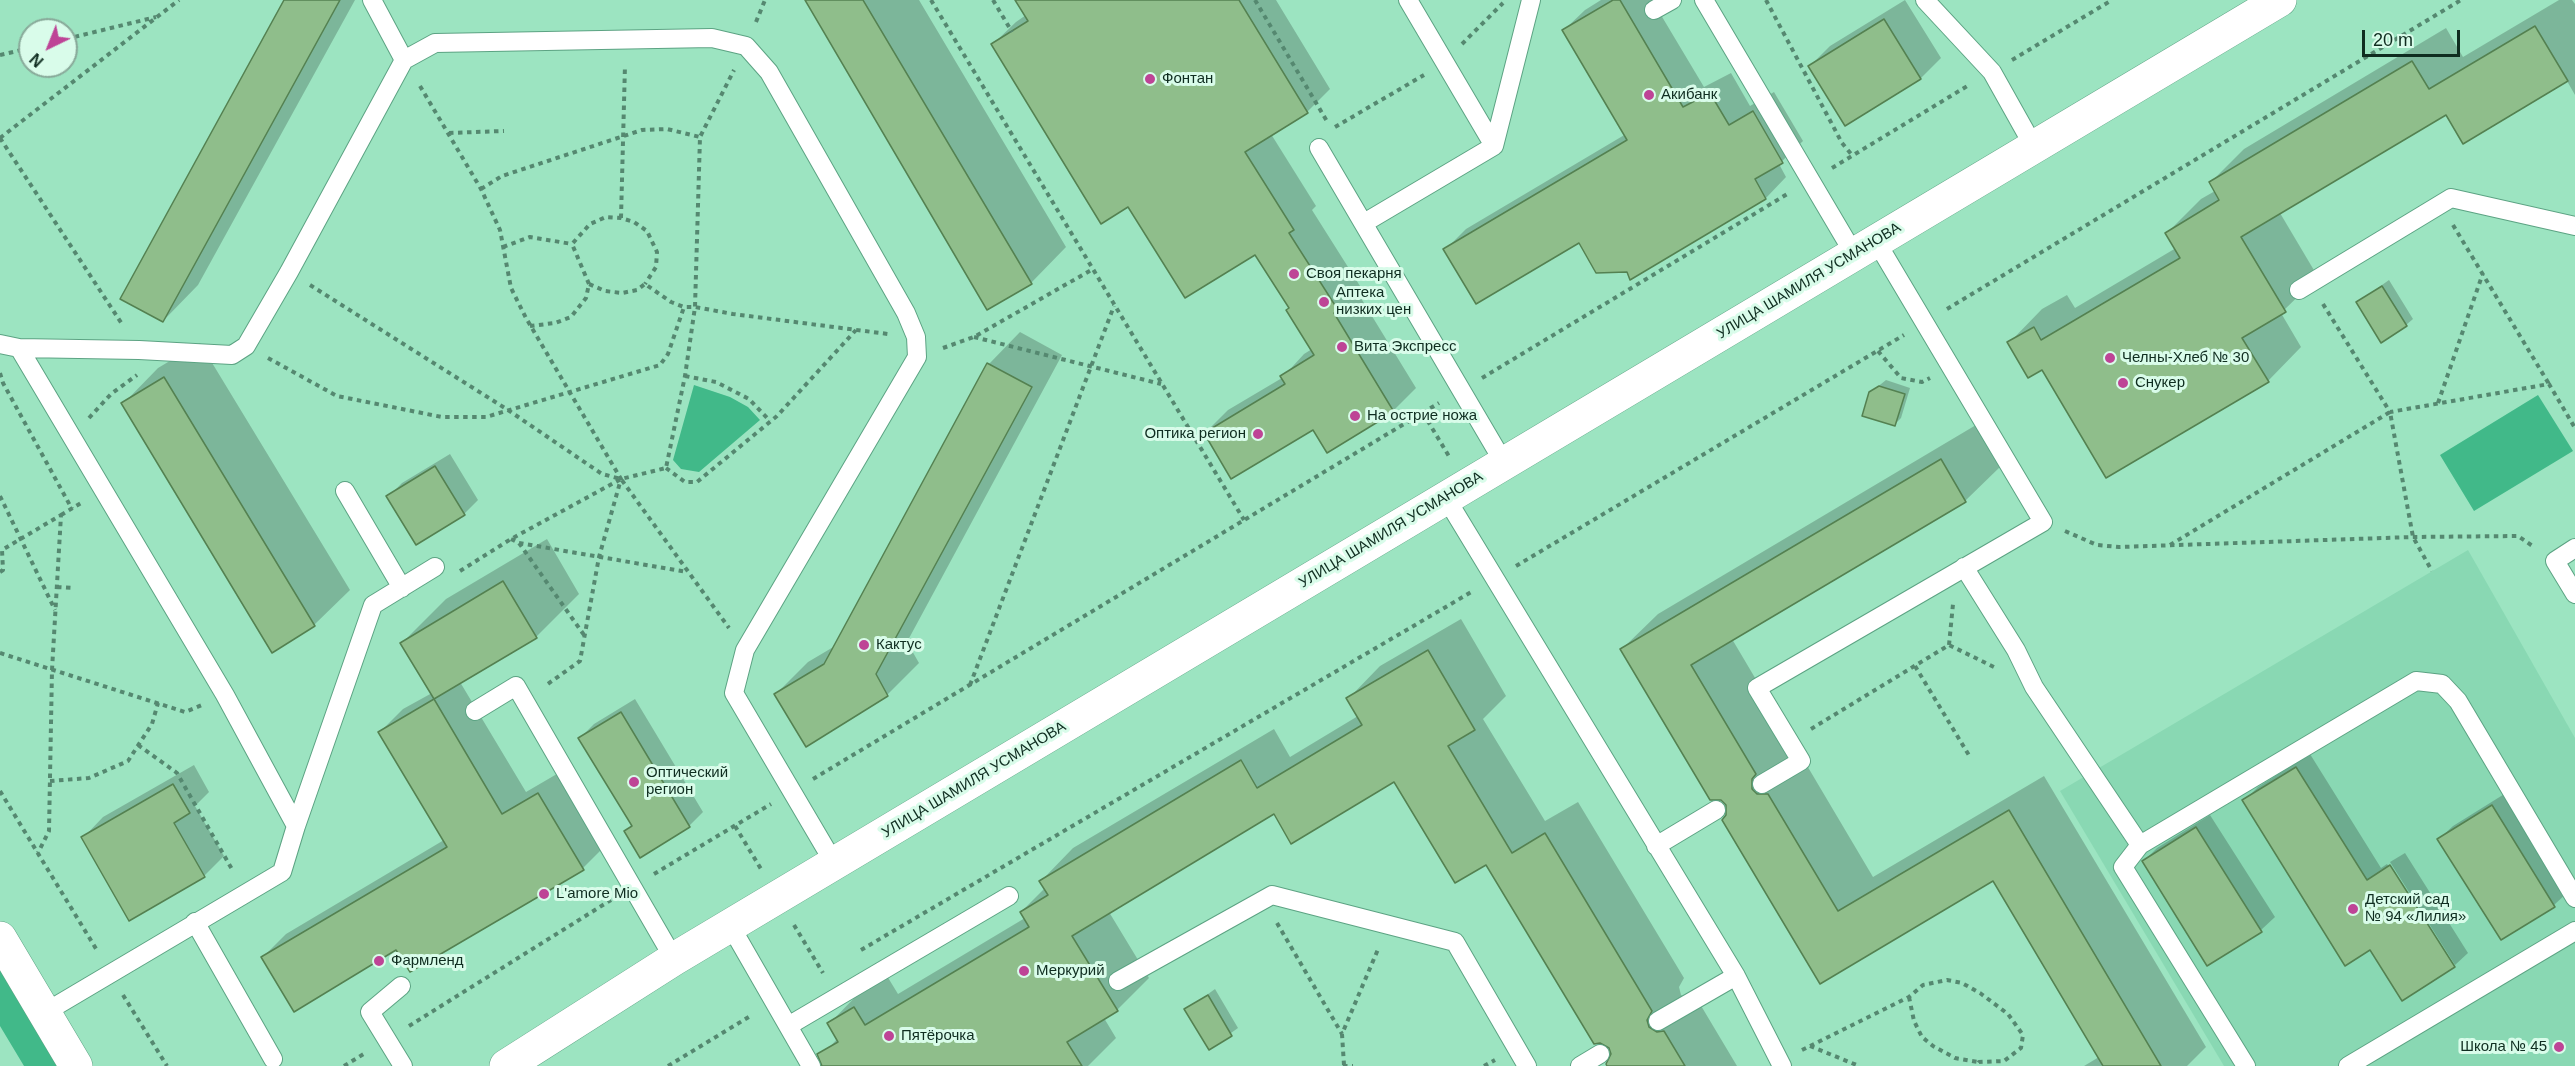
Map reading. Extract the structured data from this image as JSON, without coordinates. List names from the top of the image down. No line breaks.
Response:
{"streets":{"street":["УЛИЦА ШАМИЛЯ УСМАНОВА"]},"places":["Фонтан","Акибанк","Своя пекарня","Аптека низких цен","Вита Экспресс","Челны-Хлеб № 30","Снукер","На острие ножа","Оптика регион","Кактус","Оптический регион","L'amore Mio","Детский сад № 94 «Лилия»","Фармленд","Меркурий","Пятёрочка","Школа № 45"],"scale_bar":"20 m","north":"bottom left"}
